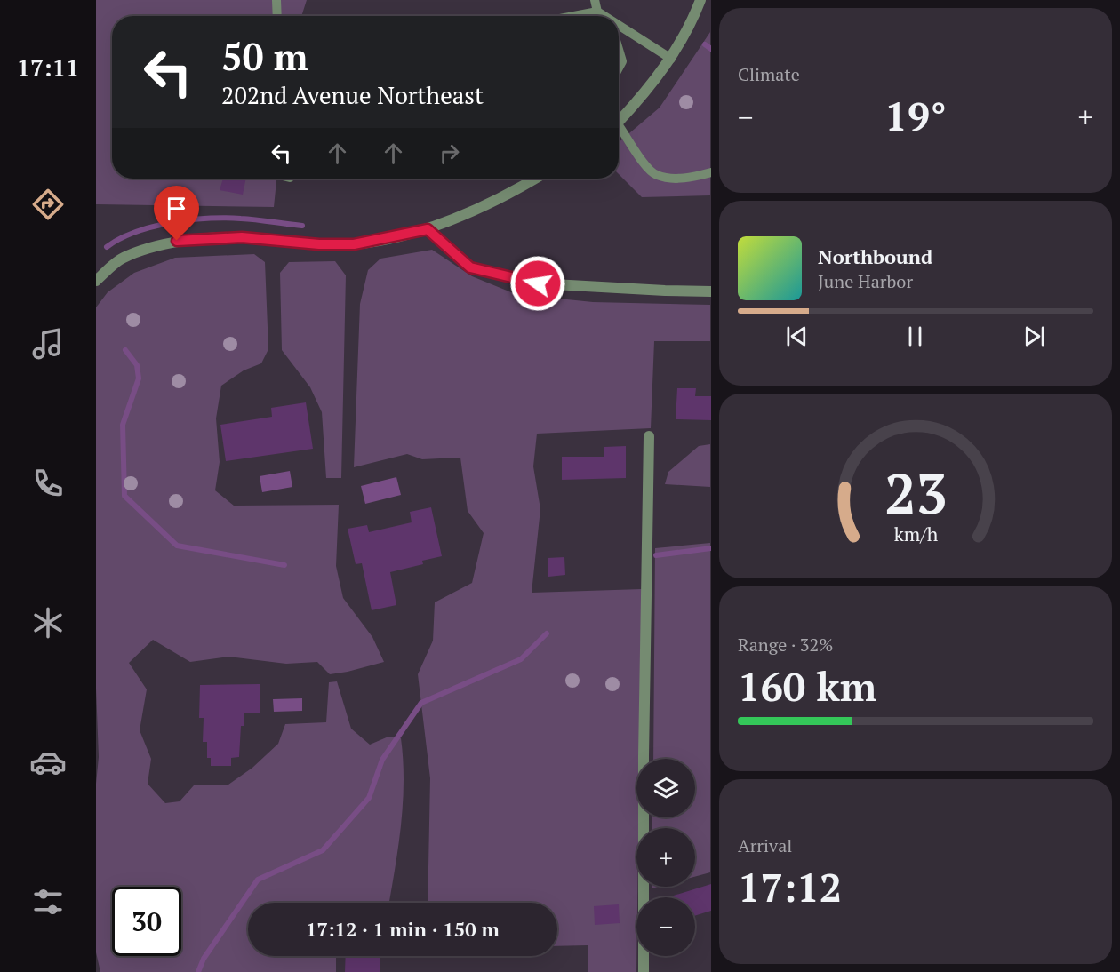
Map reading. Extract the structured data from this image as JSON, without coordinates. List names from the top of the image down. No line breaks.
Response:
{"page":{"tabs":"17:11","tile":["Climate",["Range · 32%","160 km"],["Arrival","17:12"]],"turn":["50 m","202nd Avenue Northeast"],"heat":["−","19°","+"],"song":["Northbound","June Harbor"],"map_buttons":["+","−"],"limit":"30","trip":"17:12 · 1 min · 150 m","gauge":["23","km/h"]}}
